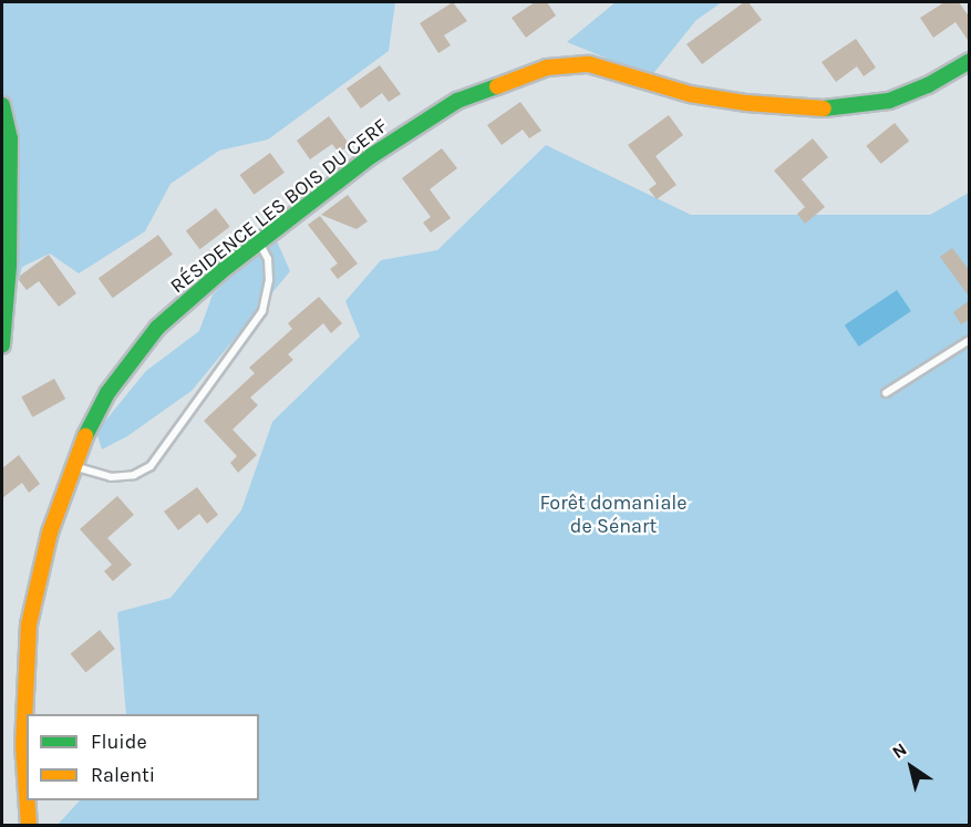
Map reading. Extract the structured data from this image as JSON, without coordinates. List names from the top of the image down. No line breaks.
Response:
{"streets":{"street":["RÉSIDENCE LES BOIS DU CERF"]},"parks":["Forêt domaniale de Sénart"],"legend":["Fluide","Ralenti"],"north":"top left"}
